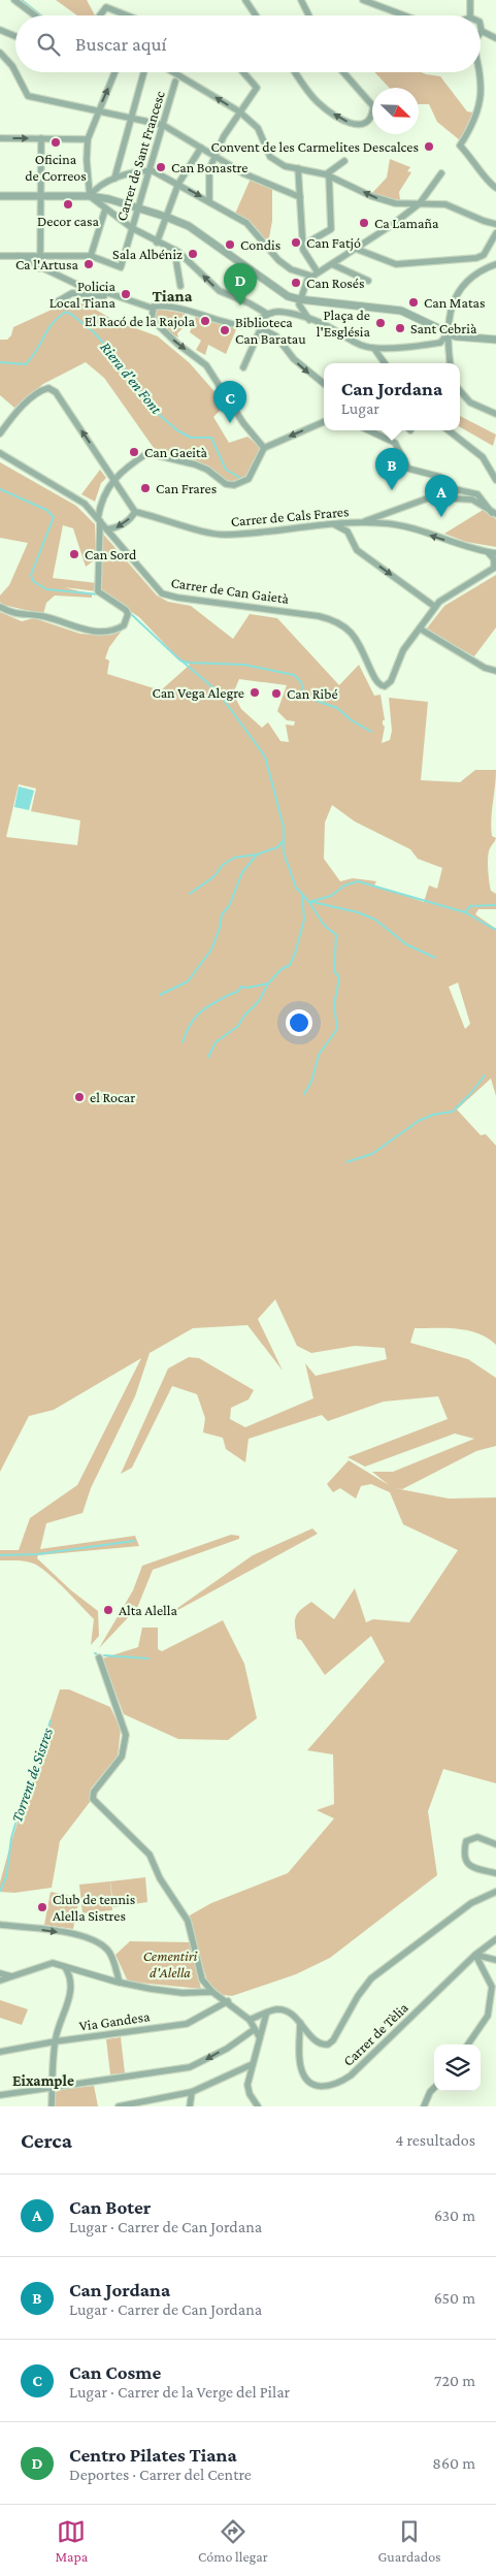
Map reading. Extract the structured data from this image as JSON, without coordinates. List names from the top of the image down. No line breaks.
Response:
{"streets":{"street":["Carrer de Sant Francesc","Carrer de Cals Frares","Carrer de Can Gaietà","Via Gandesa","Carrer de Tèlia"]},"districts":["Tiana","Eixample"],"water":["Riera d'en Font","Torrent de Sistres"],"parks":["Cementiri d'Alella"],"places":["Oficina de Correos","Convent de les Carmelites Descalces","Can Bonastre","Decor casa","Ca Lamaña","Can Fatjó","Condis","Sala Albéniz","Ca l'Artusa","Can Rosés","Policia Local Tiana","Can Matas","El Racó de la Rajola","Plaça de l'Església","Sant Cebrià","Biblioteca Can Baratau","Can Gaeità","Can Frares","Can Sord","Can Vega Alegre","Can Ribé","el Rocar","Alta Alella","Club de tennis Alella Sistres"],"north":"bottom right","page":{"search":"Buscar aquí","pins":["D","C","B","A"],"popup":["Can Jordana","Lugar"],"heading":["Cerca","4 resultados"],"list":[{"mark":"A","name":"Can Boter","note":"Lugar · Carrer de Can Jordana","value":"630 m"},{"mark":"B","name":"Can Jordana","note":"Lugar · Carrer de Can Jordana","value":"650 m"},{"mark":"C","name":"Can Cosme","note":"Lugar · Carrer de la Verge del Pilar","value":"720 m"},{"mark":"D","name":"Centro Pilates Tiana","note":"Deportes · Carrer del Centre","value":"860 m"}],"nav":["Mapa","Cómo llegar","Guardados"]}}
